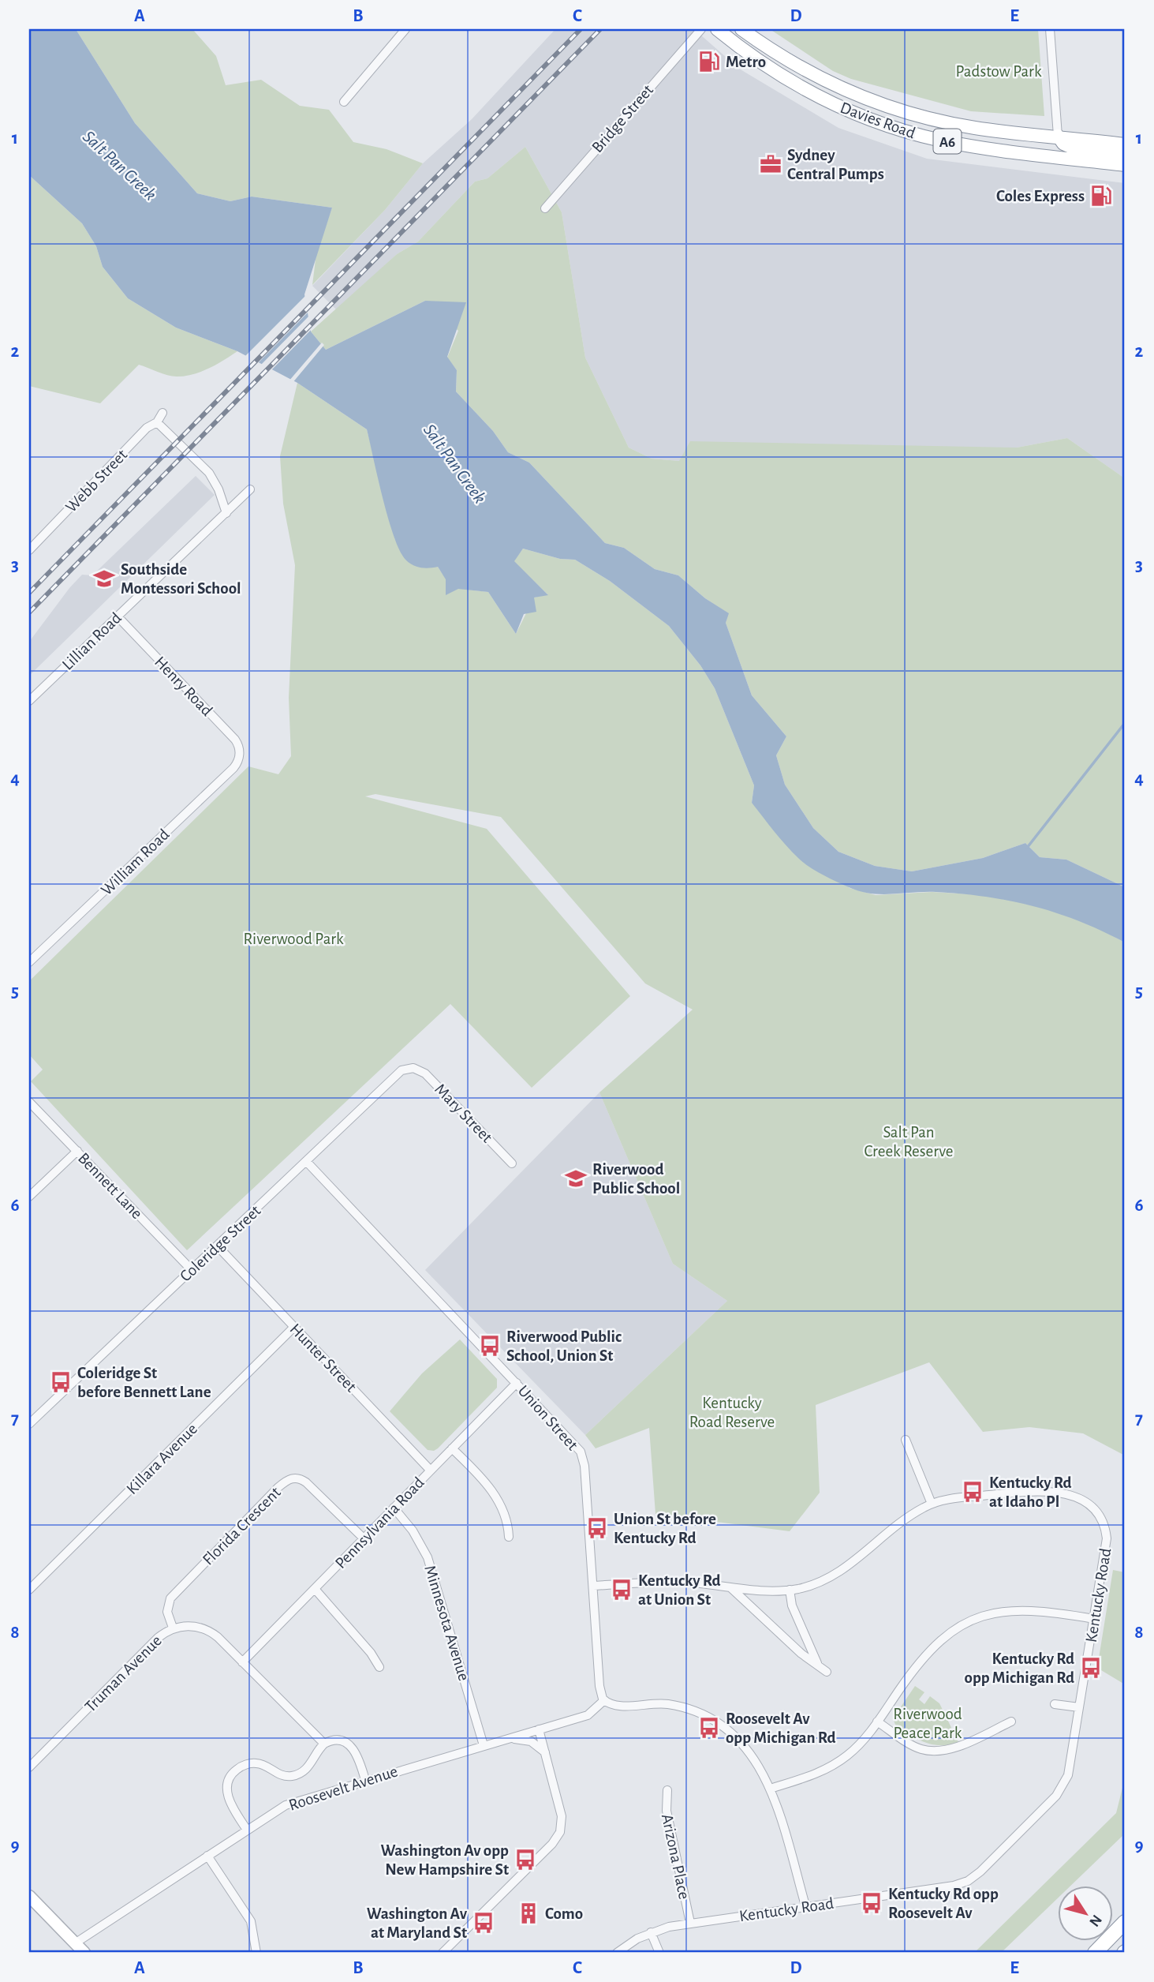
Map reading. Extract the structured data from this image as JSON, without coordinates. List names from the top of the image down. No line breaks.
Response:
{"streets":{"highway":["Davies Road","A6"],"street":["Bridge Street","Webb Street","Lillian Road","Henry Road","William Road","Mary Street","Bennett Lane","Coleridge Street","Hunter Street","Union Street","Killara Avenue","Pennsylvania Road","Florida Crescent","Kentucky Road","Minnesota Avenue","Truman Avenue","Roosevelt Avenue","Arizona Place"]},"crossings":[["Lillian Road","Henry Road"],["Henry Road","William Road"],["Mary Street","Coleridge Street"],["Bennett Lane","Coleridge Street"],["Coleridge Street","Hunter Street"],["Coleridge Street","Union Street"],["Hunter Street","Killara Avenue"],["Hunter Street","Pennsylvania Road"],["Union Street","Pennsylvania Road"],["Union Street","Kentucky Road"],["Union Street","Roosevelt Avenue"],["Pennsylvania Road","Florida Crescent"],["Pennsylvania Road","Minnesota Avenue"],["Pennsylvania Road","Truman Avenue"],["Florida Crescent","Truman Avenue"],["Kentucky Road","Arizona Place"],["Minnesota Avenue","Roosevelt Avenue"]],"water":["Salt Pan Creek"],"parks":["Padstow Park","Riverwood Park","Salt Pan Creek Reserve","Kentucky Road Reserve","Riverwood Peace Park"],"places":{"fuel station":["Metro","Coles Express"],"office":["Sydney Central Pumps"],"school or university":["Southside Montessori School","Riverwood Public School"],"bus stop":["Riverwood Public School, Union St","Coleridge St before Bennett Lane","Kentucky Rd at Idaho Pl","Union St before Kentucky Rd","Kentucky Rd at Union St","Kentucky Rd opp Michigan Rd","Roosevelt Av opp Michigan Rd","Washington Av opp New Hampshire St","Kentucky Rd opp Roosevelt Av","Washington Av at Maryland St"],"building":["Como"]},"north":"bottom right","grid":{"columns":["A","B","C","D","E"],"rows":["1","2","3","4","5","6","7","8","9"]}}
